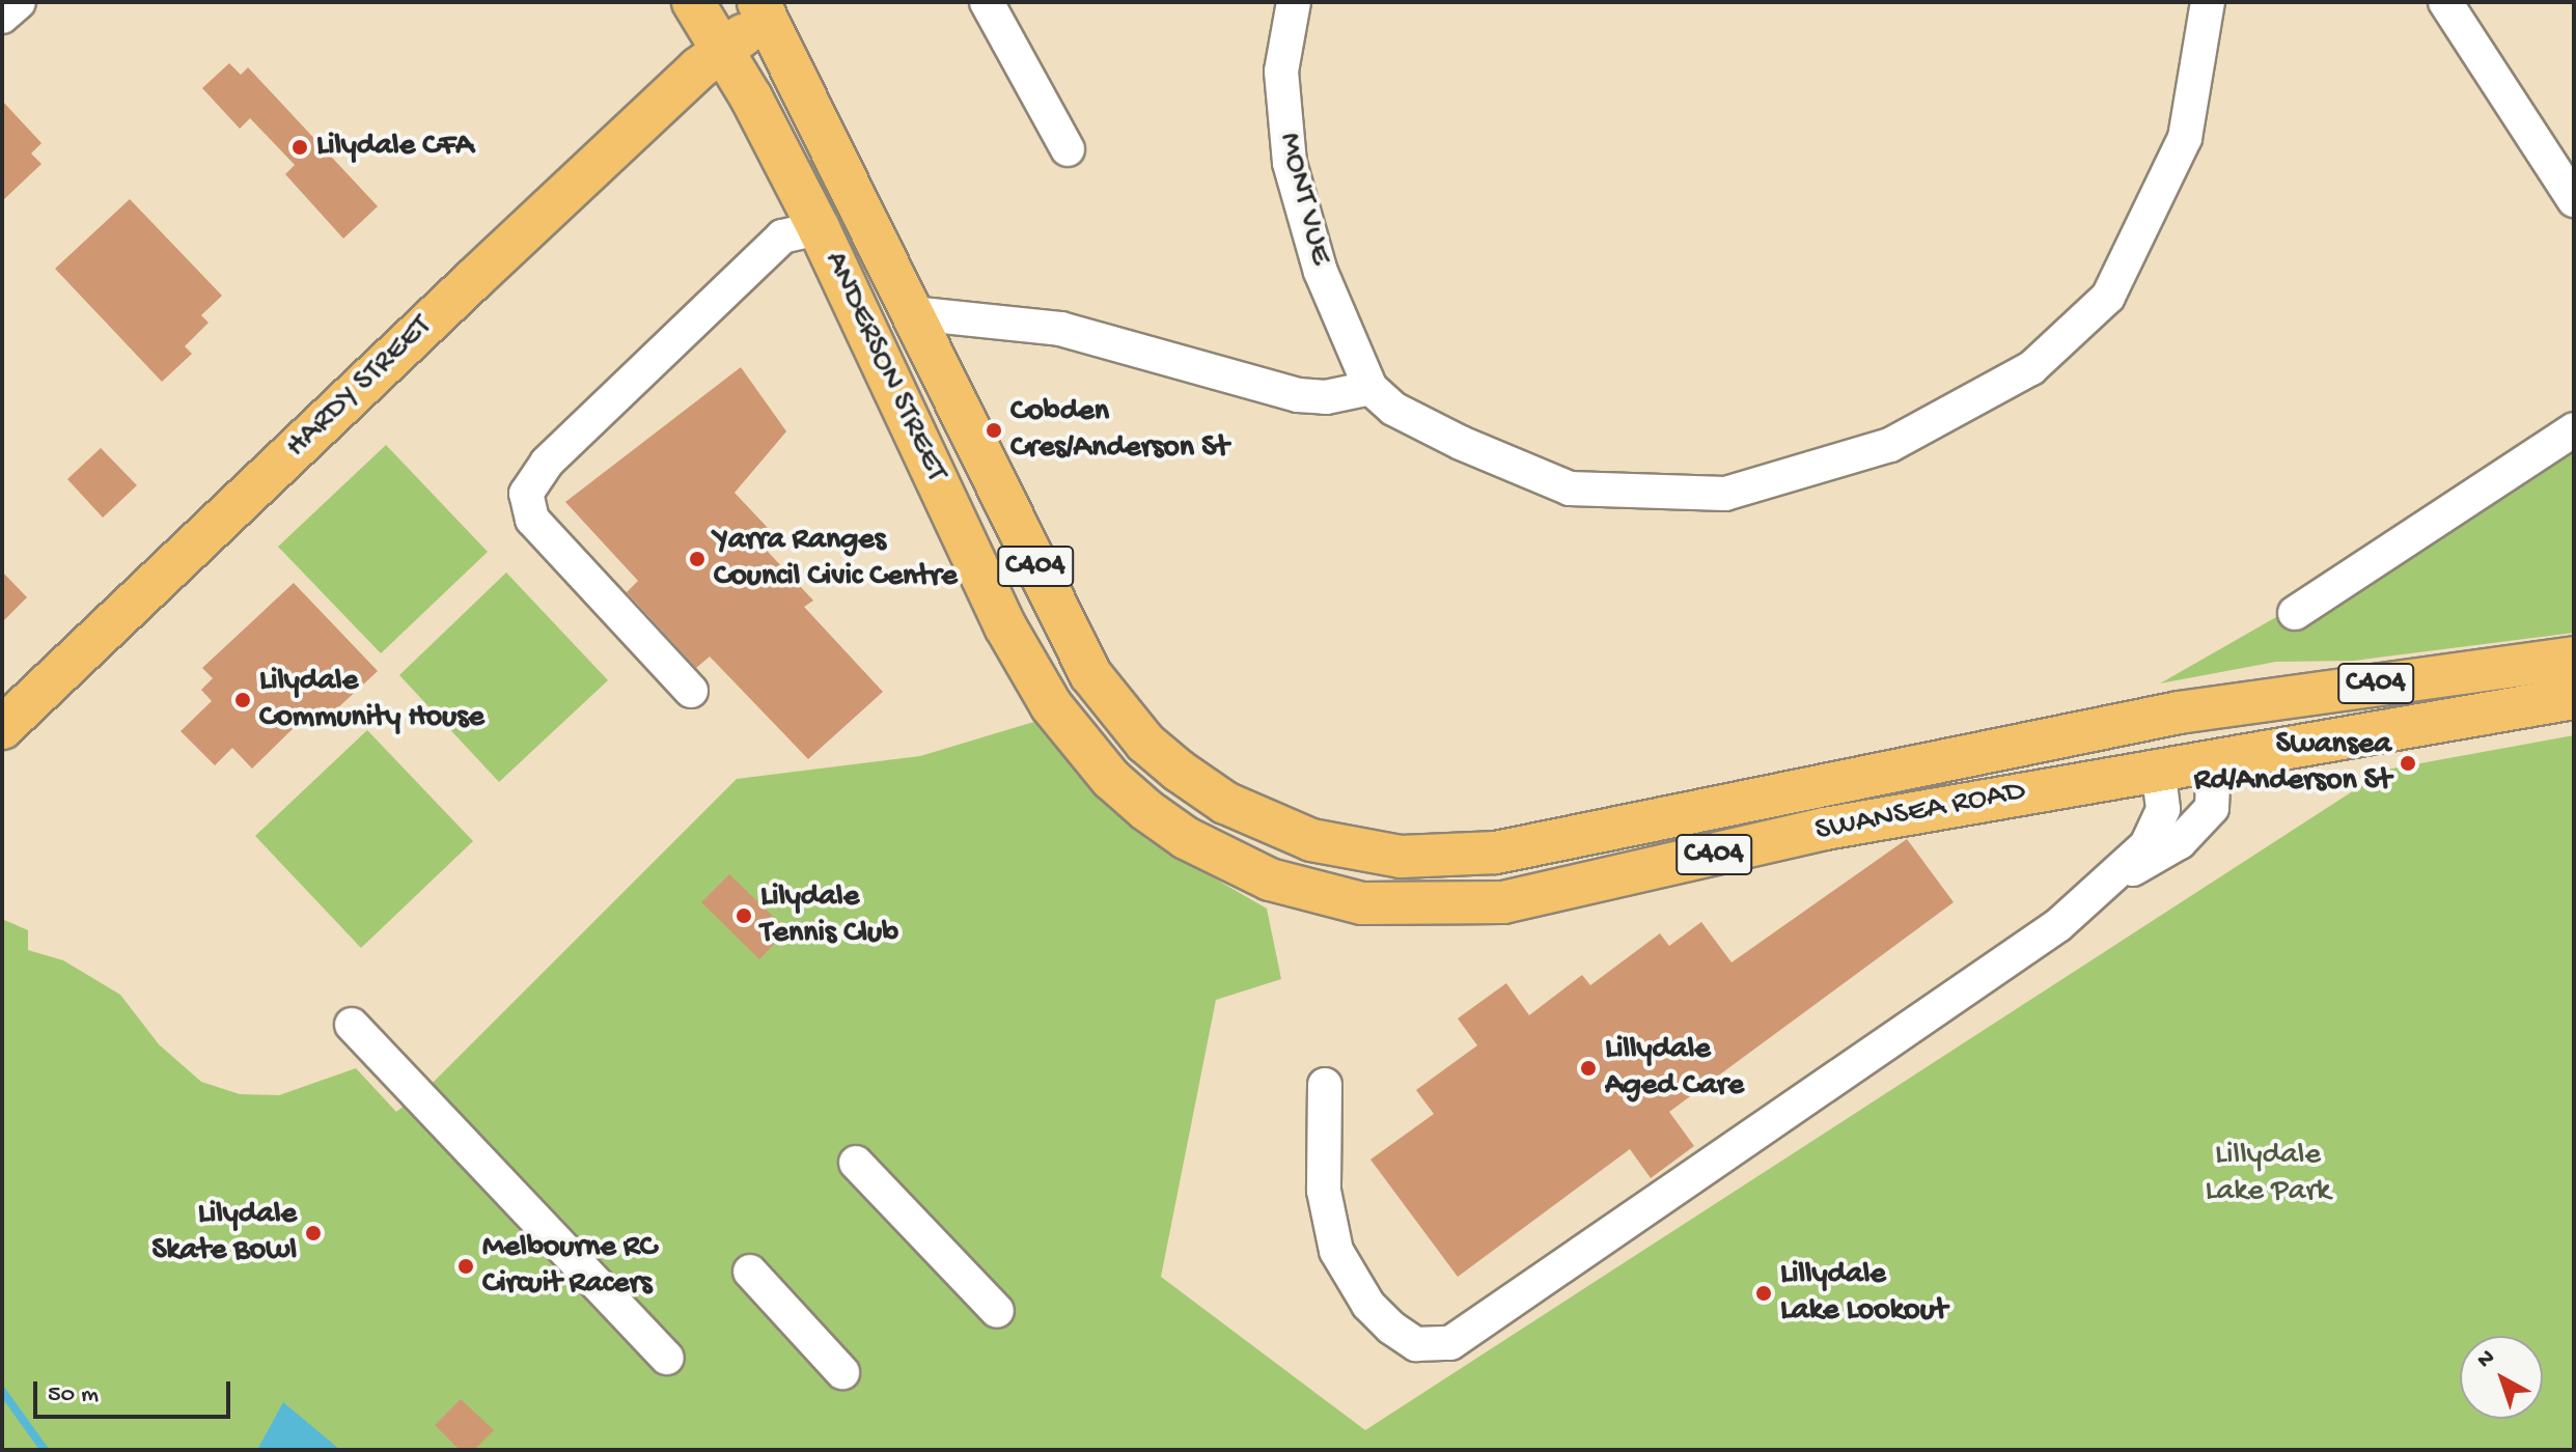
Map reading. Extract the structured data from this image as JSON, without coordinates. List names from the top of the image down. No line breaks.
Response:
{"streets":{"main road":["ANDERSON STREET","HARDY STREET","C404","SWANSEA ROAD"],"street":["MONT VUE"]},"crossings":[["ANDERSON STREET","HARDY STREET"],["ANDERSON STREET","SWANSEA ROAD"]],"parks":["Lillydale Lake Park"],"places":["Lilydale CFA","Cobden Cres/Anderson St","Yarra Ranges Council Civic Centre","Lilydale Community House","Swansea Rd/Anderson St","Lilydale Tennis Club","Lillydale Aged Care","Lilydale Skate Bowl","Melbourne RC Circuit Racers","Lillydale Lake Lookout"],"scale_bar":"50 m","north":"top left"}
